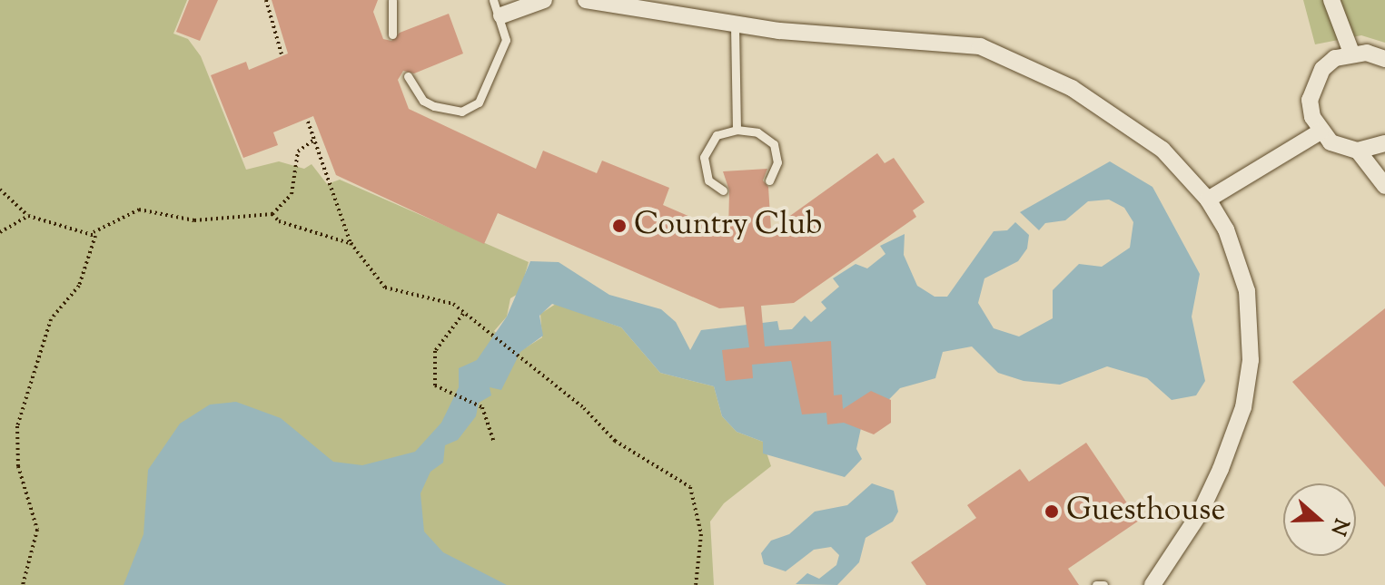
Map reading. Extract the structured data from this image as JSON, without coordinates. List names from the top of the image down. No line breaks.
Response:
{"places":["Country Club","Guesthouse"],"north":"right"}
